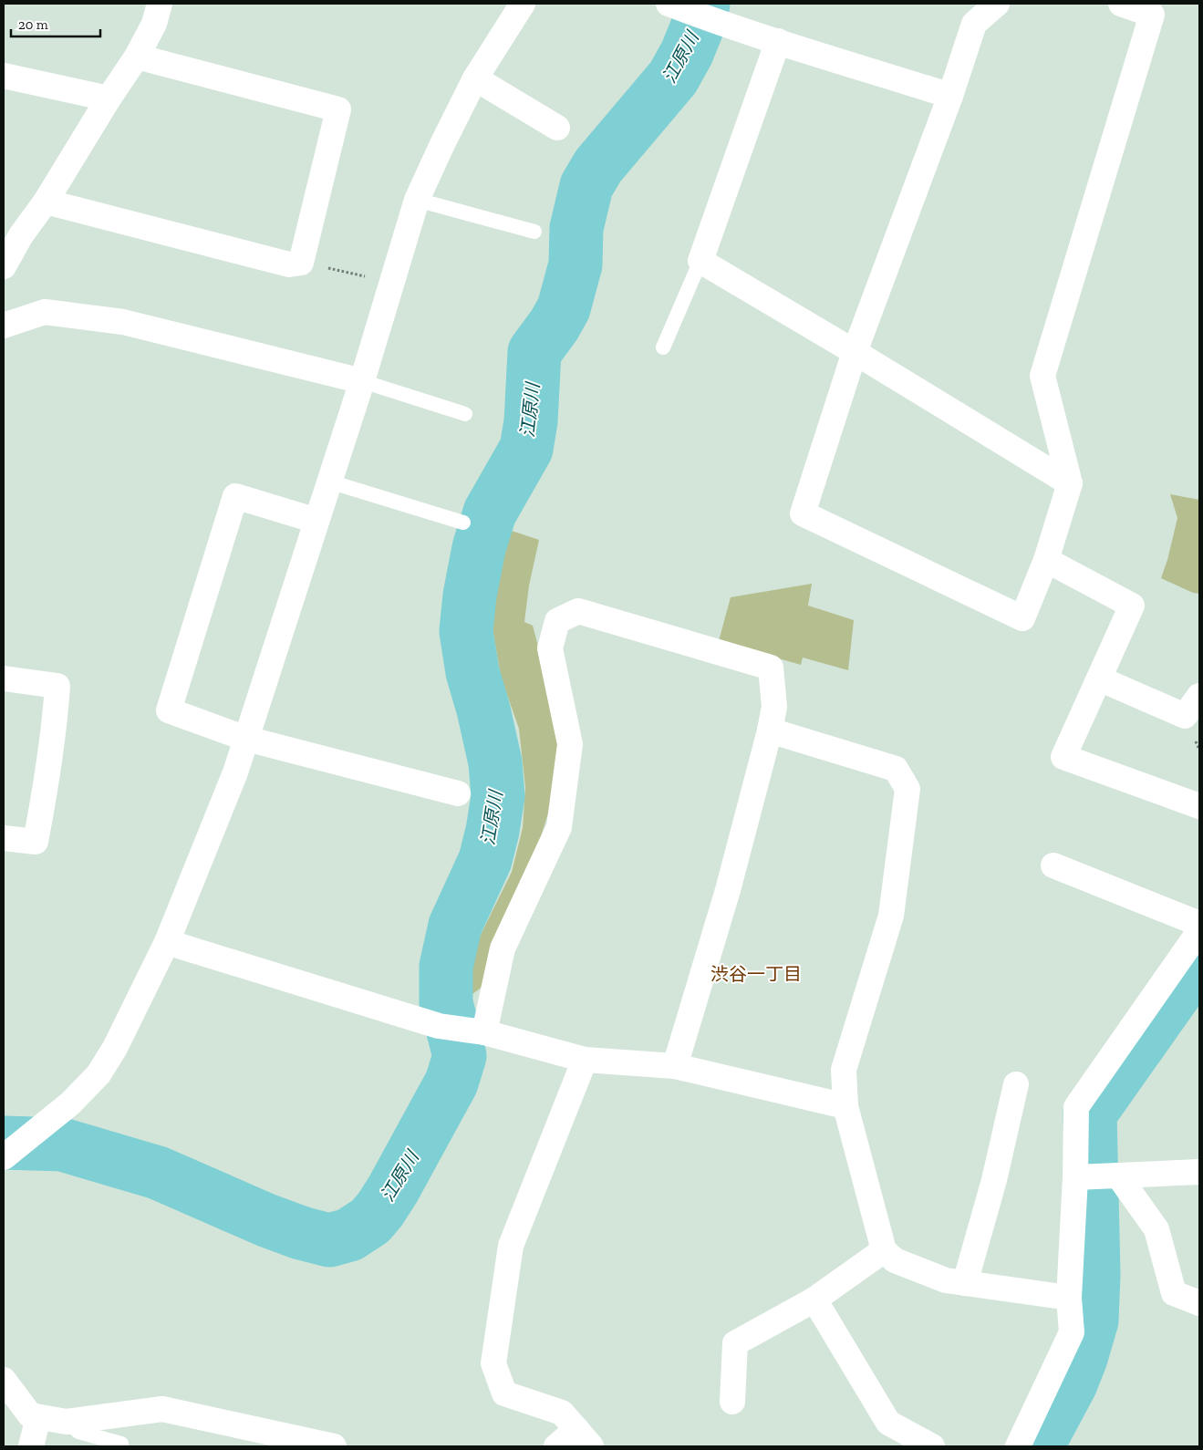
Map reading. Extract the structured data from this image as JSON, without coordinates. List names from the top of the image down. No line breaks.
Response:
{"districts":["渋谷一丁目"],"water":["江原川"],"scale_bar":"20 m"}
